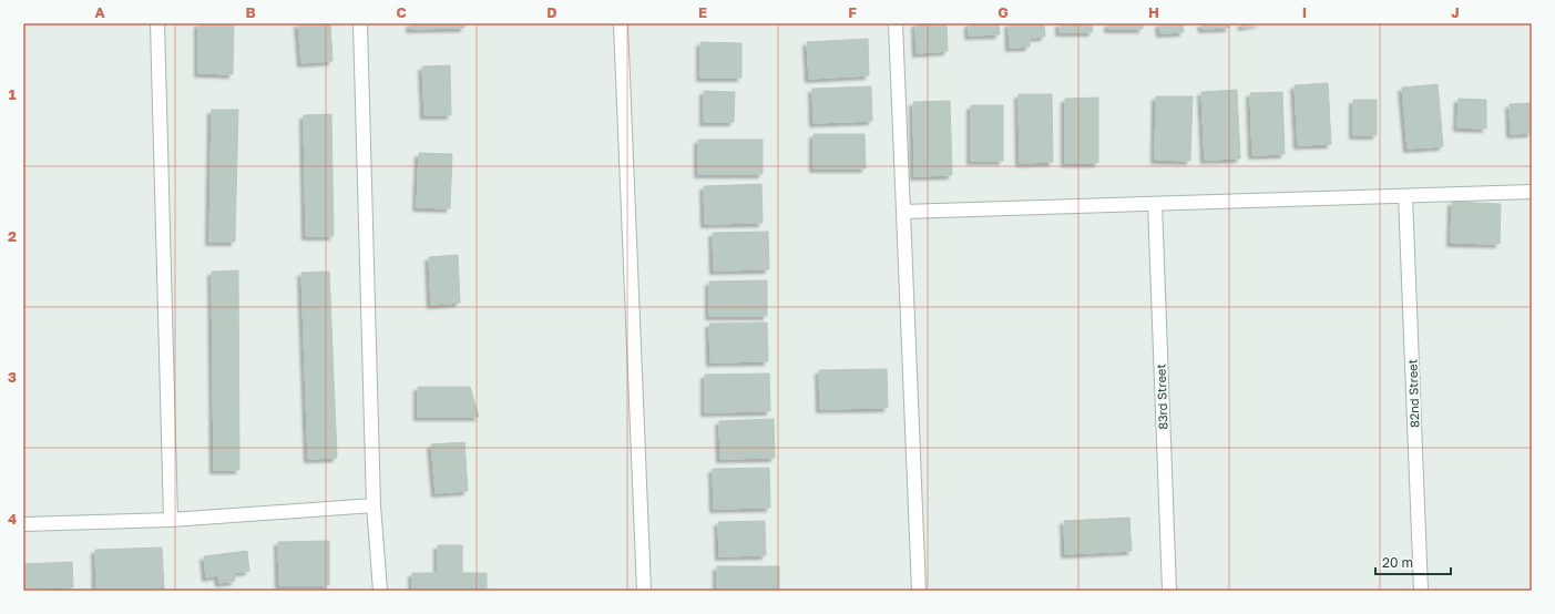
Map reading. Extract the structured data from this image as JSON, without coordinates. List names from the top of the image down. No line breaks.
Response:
{"streets":{"street":["82nd Street","83rd Street"]},"scale_bar":"20 m","grid":{"columns":["A","B","C","D","E","F","G","H","I","J"],"rows":["1","2","3","4"]}}
